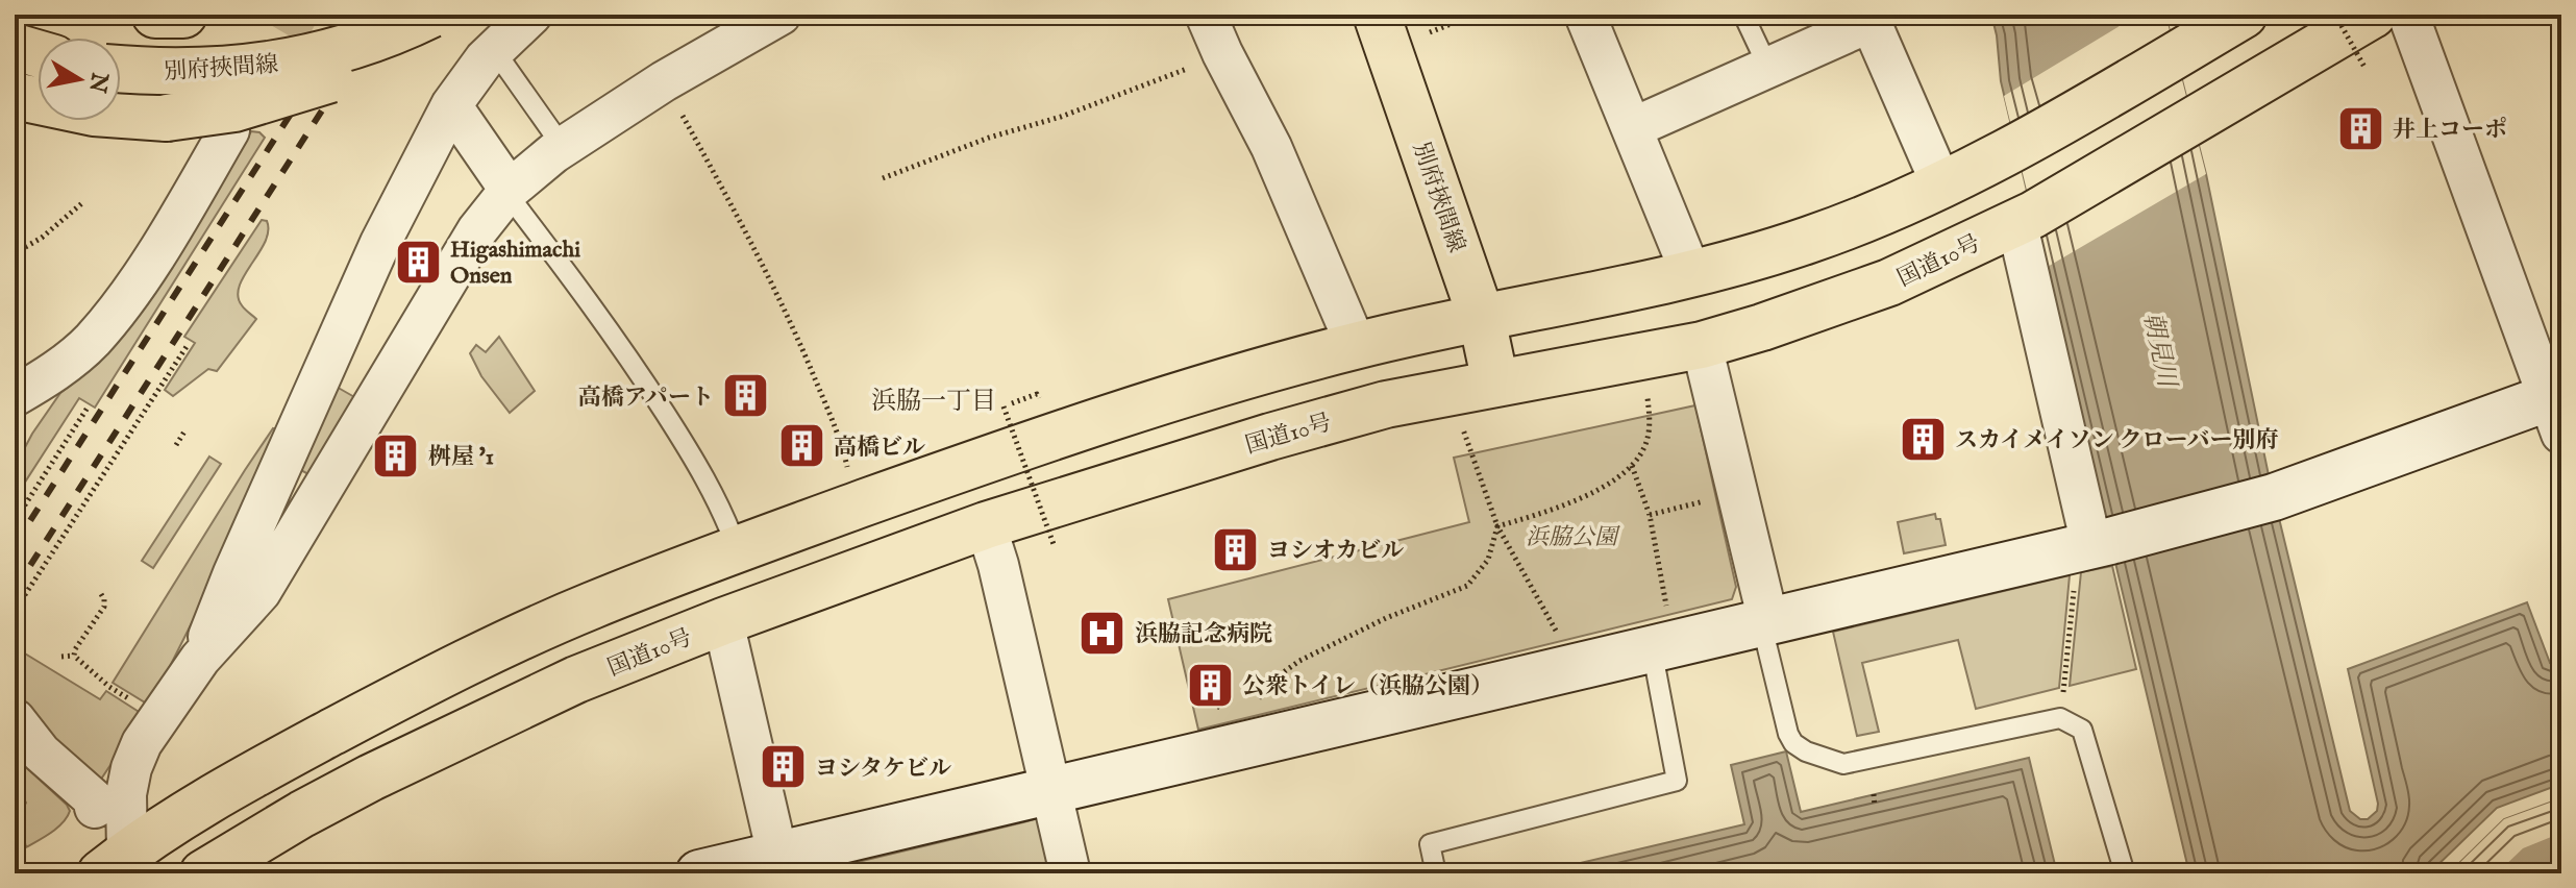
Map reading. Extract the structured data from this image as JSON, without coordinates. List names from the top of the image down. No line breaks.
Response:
{"streets":{"main road":["別府挾間線","国道10号"]},"crossings":[["別府挾間線","国道10号"]],"districts":["浜脇一丁目"],"water":["朝見川"],"parks":["浜脇公園"],"places":{"building":["井上コーポ","Higashimachi Onsen","高橋アパート","スカイメイソン クローバー別府","高橋ビル","桝屋 '1","ヨシオカビル","公衆トイレ（浜脇公園）","ヨシタケビル"],"hospital":["浜脇記念病院"]},"north":"right"}
